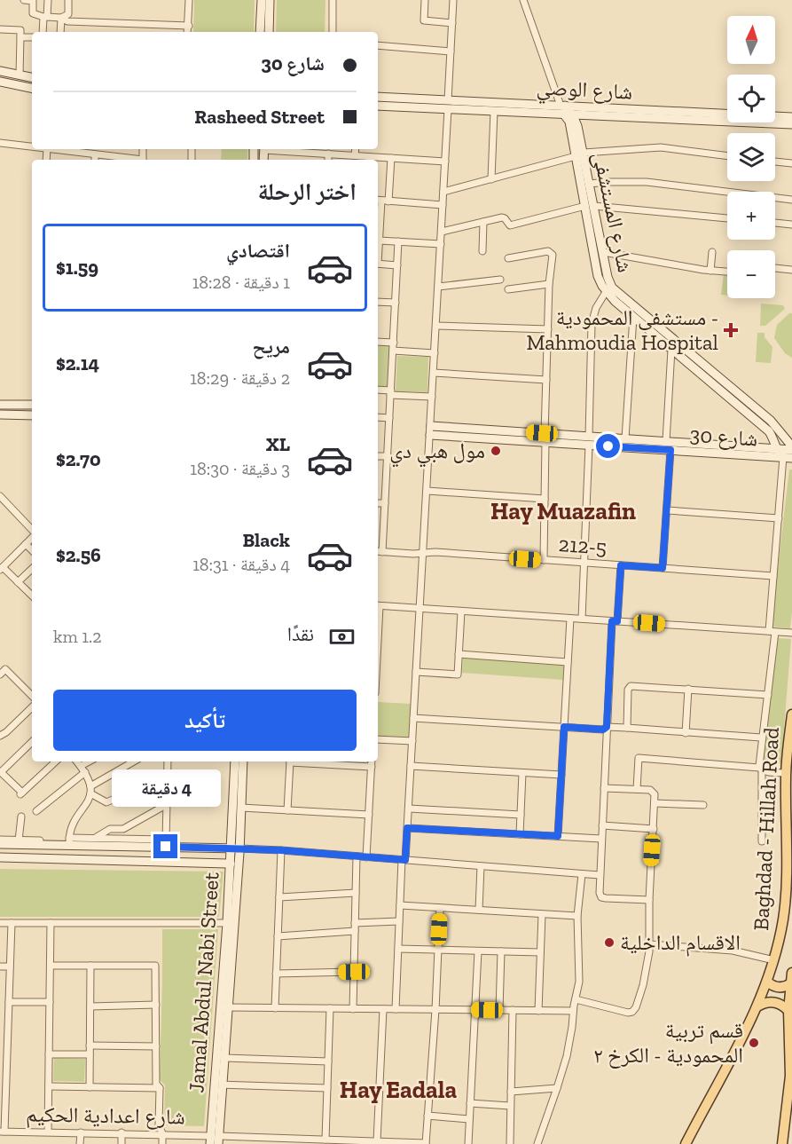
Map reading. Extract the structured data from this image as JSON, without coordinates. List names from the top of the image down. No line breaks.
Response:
{"streets":{"main road":["Baghdad - Hillah Road"],"street":["شارع الوصي","شارع المستشفى","شارع 30","212-5","Jamal Abdul Nabi Street","شارع اعدادية الحكيم"]},"crossings":[["شارع الوصي","شارع المستشفى"],["شارع المستشفى","شارع 30"],["Jamal Abdul Nabi Street","شارع اعدادية الحكيم"]],"districts":["Hay Muazafin","Hay Eadala"],"places":{"health":["مستشفى المحمودية - Mahmoudia Hospital"],"other":["مول هبي دي","الاقسام الداخلية","قسم تربية المحمودية - الكرخ ٢"]},"north":"top","page":{"map_buttons":["+","−"],"banner":["شارع 30","Rasheed Street"],"heading":"اختر الرحلة","list":[{"name":"اقتصادي","note":"1 دقيقة · 18:28","value":"$1.59"},{"name":"مريح","note":"2 دقيقة · 18:29","value":"$2.14"},{"name":"XL","note":"3 دقيقة · 18:30","value":"$2.70"},{"name":"Black","note":"4 دقيقة · 18:31","value":"$2.56"}],"pay":["نقدًا","1.2 km"],"buttons":"تأكيد","bubble":"4 دقيقة"}}
